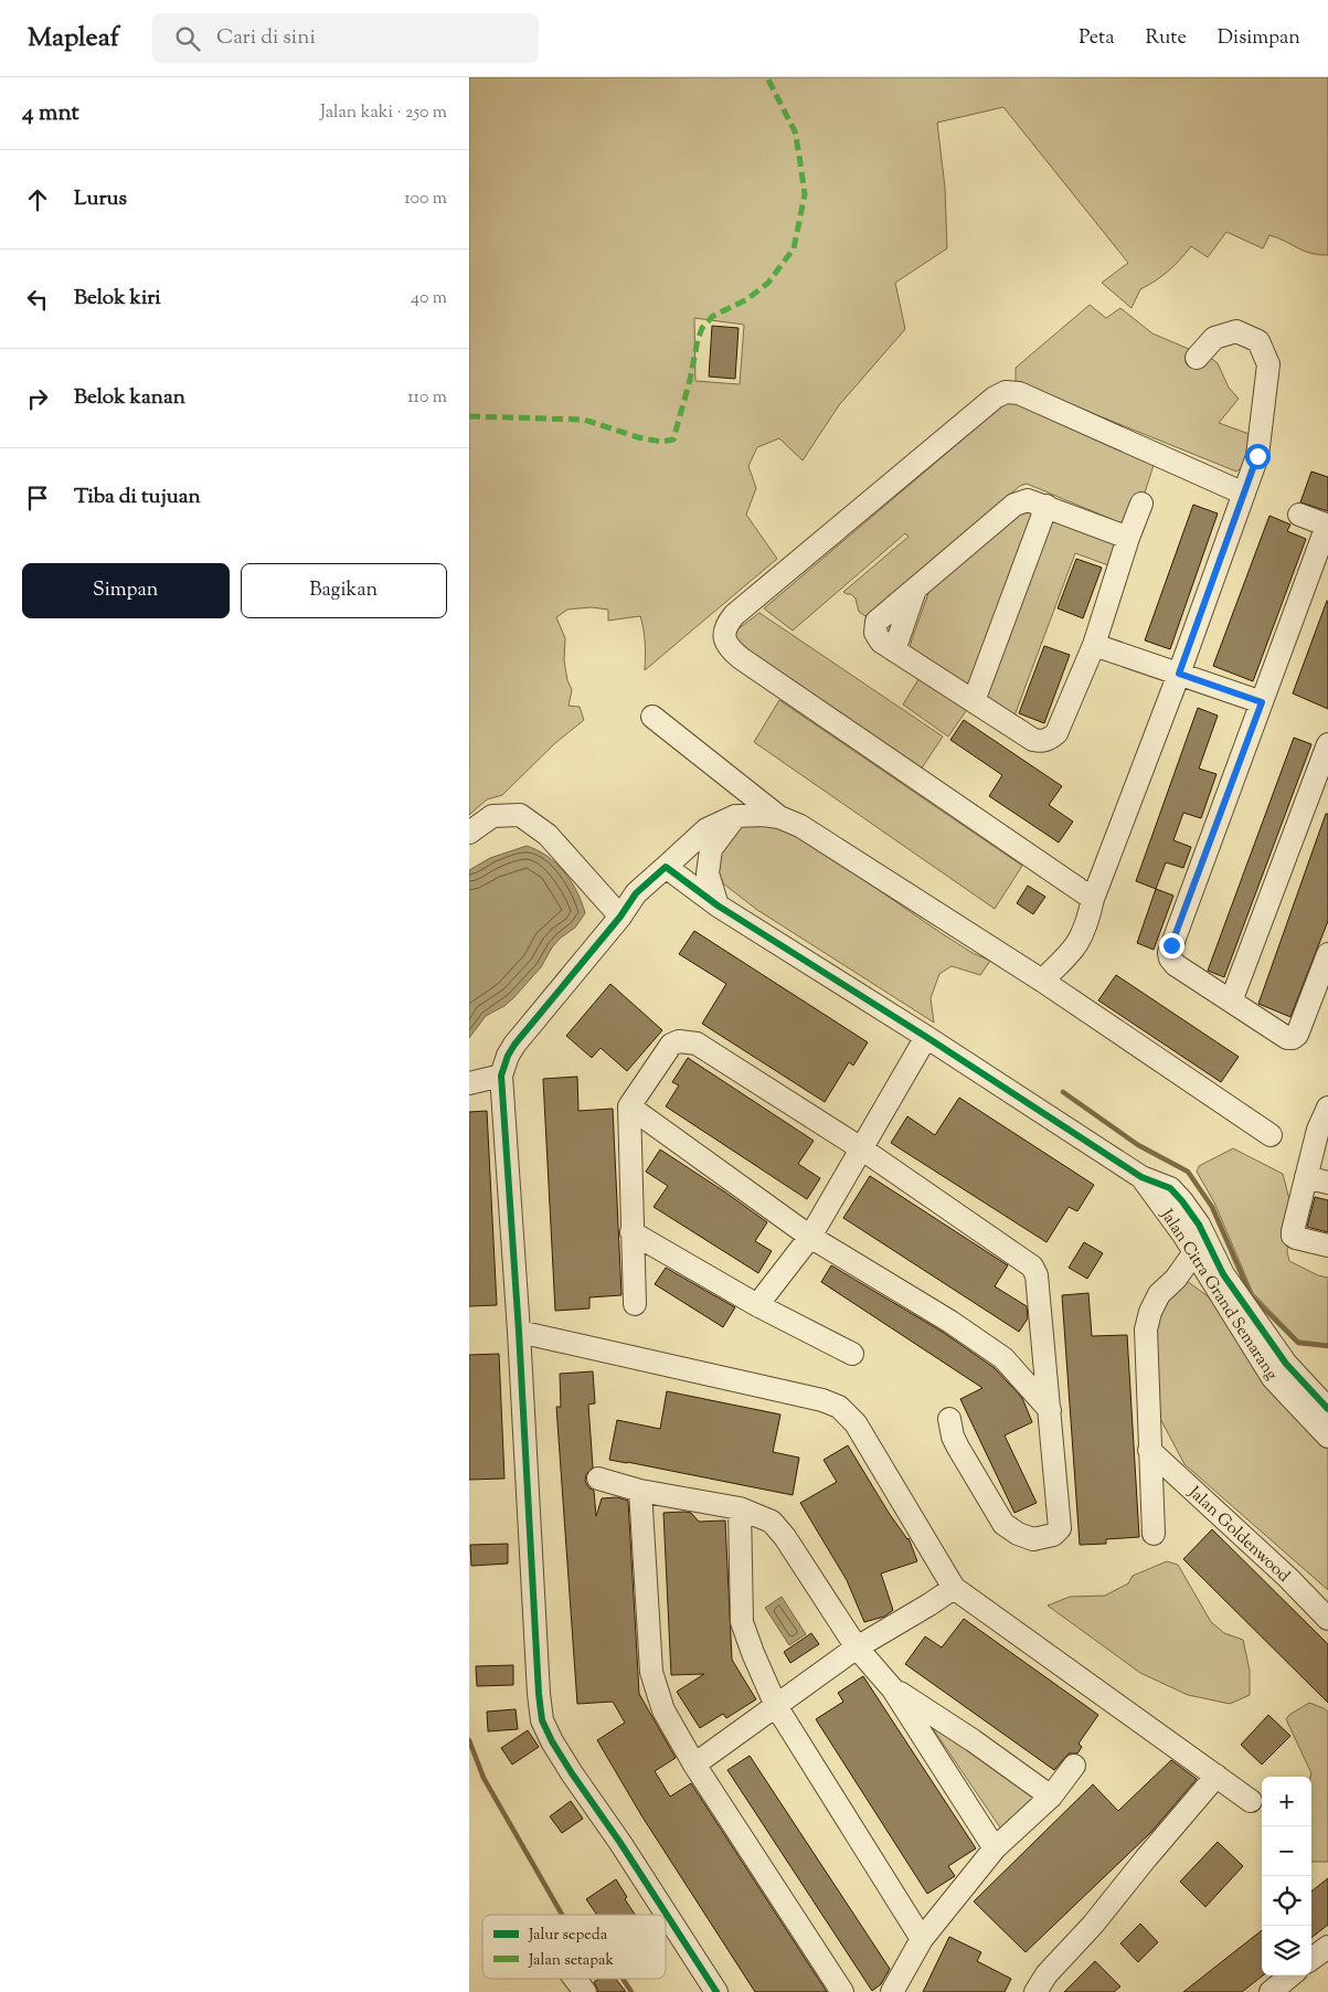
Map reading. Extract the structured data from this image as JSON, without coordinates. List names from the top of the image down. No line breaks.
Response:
{"streets":{"street":["Jalan Citra Grand Semarang","Jalan Goldenwood"]},"legend":["Jalur sepeda","Jalan setapak"],"page":{"header":"Mapleaf","search":"Cari di sini","nav":["Peta","Rute","Disimpan"],"heading":["4 mnt","Jalan kaki · 250 m"],"list":[["Lurus","100 m"],["Belok kiri","40 m"],["Belok kanan","110 m"],"Tiba di tujuan"],"buttons":["Simpan","Bagikan"],"map_buttons":["+","−"]}}
